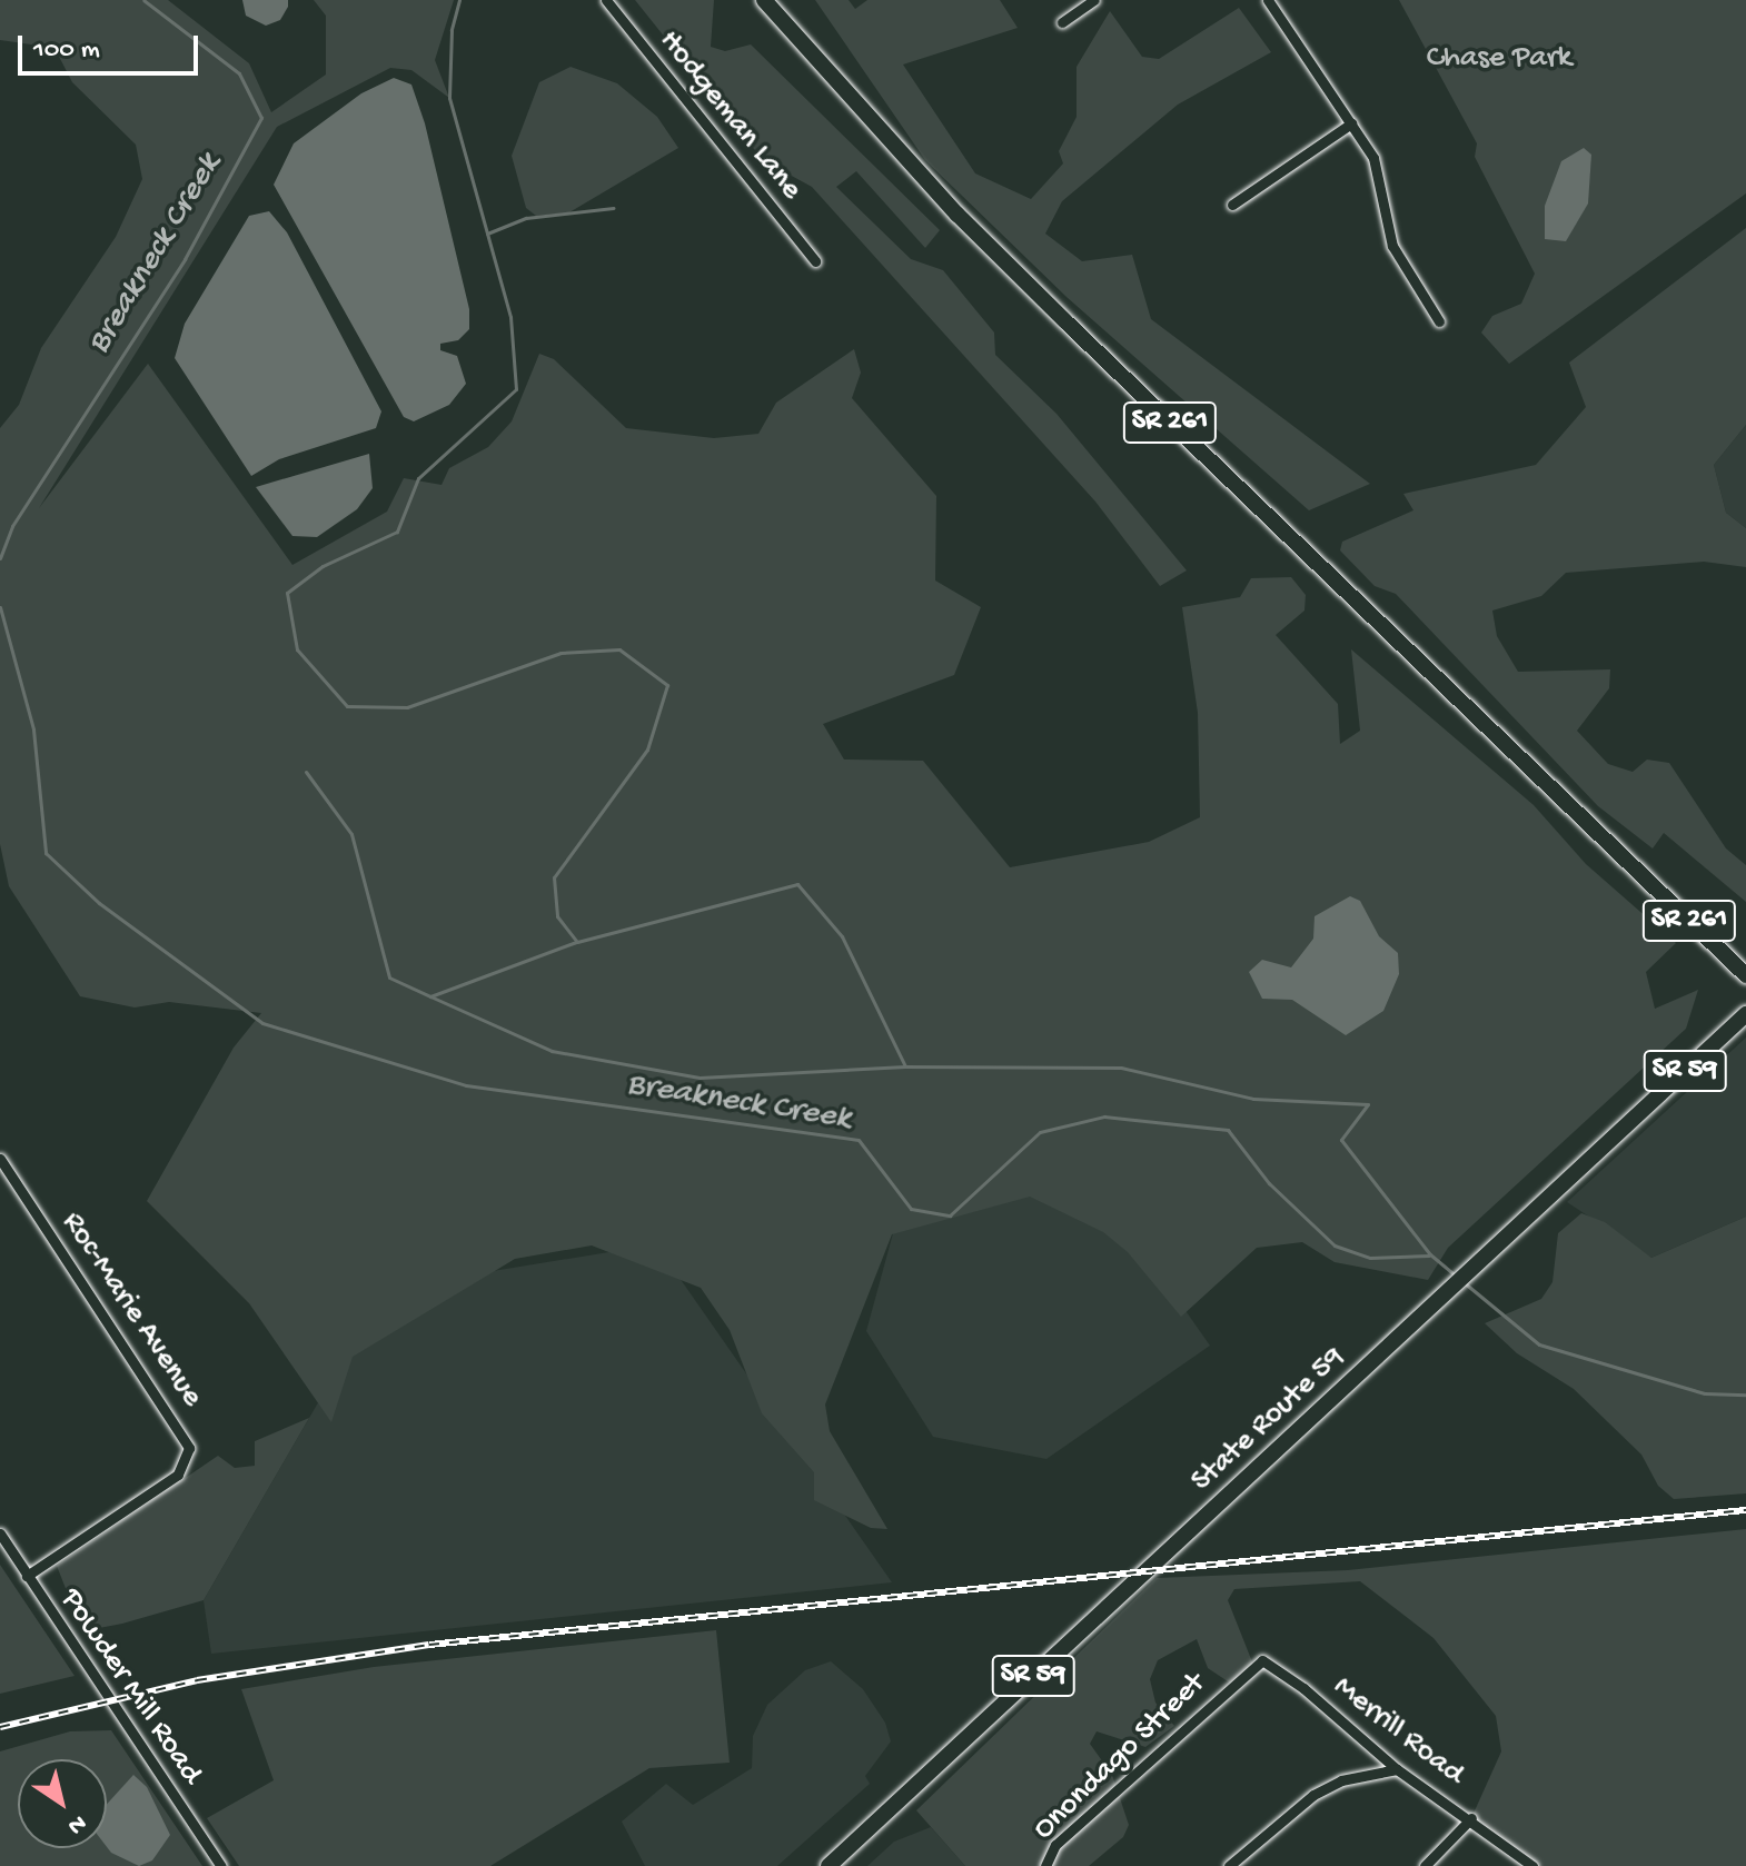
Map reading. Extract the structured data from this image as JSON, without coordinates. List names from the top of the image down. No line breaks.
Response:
{"streets":{"main road":["SR 261","SR 59","State Route 59"],"street":["Hodgeman Lane","Roc-Marie Avenue","Powder Mill Road","Merrill Road","Onondago Street"]},"crossings":[["Roc-Marie Avenue","Powder Mill Road"],["Merrill Road","Onondago Street"]],"water":["Breakneck Creek"],"parks":["Chase Park"],"scale_bar":"100 m","north":"bottom right"}
